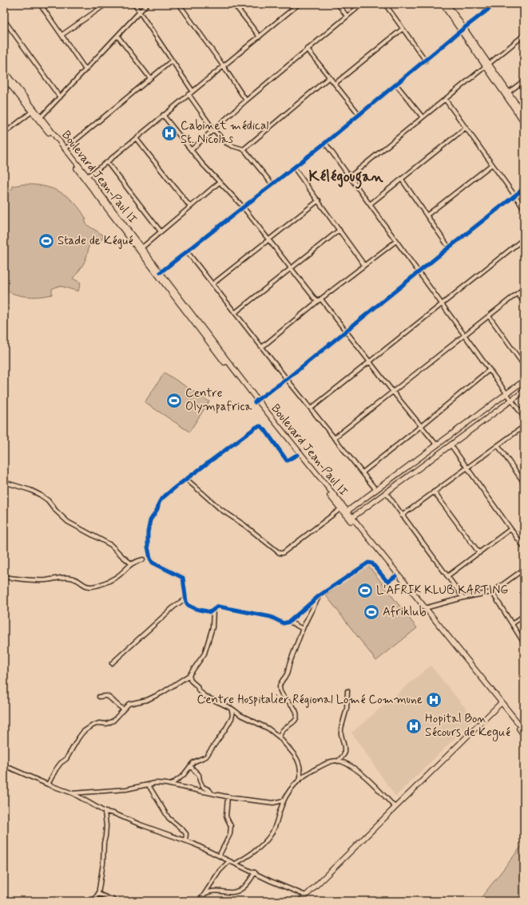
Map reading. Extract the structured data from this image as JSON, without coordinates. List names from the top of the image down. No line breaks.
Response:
{"streets":{"main road":["Boulevard Jean-Paul II"]},"districts":["Kélégougan"],"places":{"hospital":["Cabinet médical St. Nicolas","Centre Hospitalier Régional Lomé Commune","Hopital Bon Sécours de Kegué"],"sports":["Stade de Kégué","Centre Olympafrica","L'AFRIK KLUB KARTING","Afriklub"]}}
